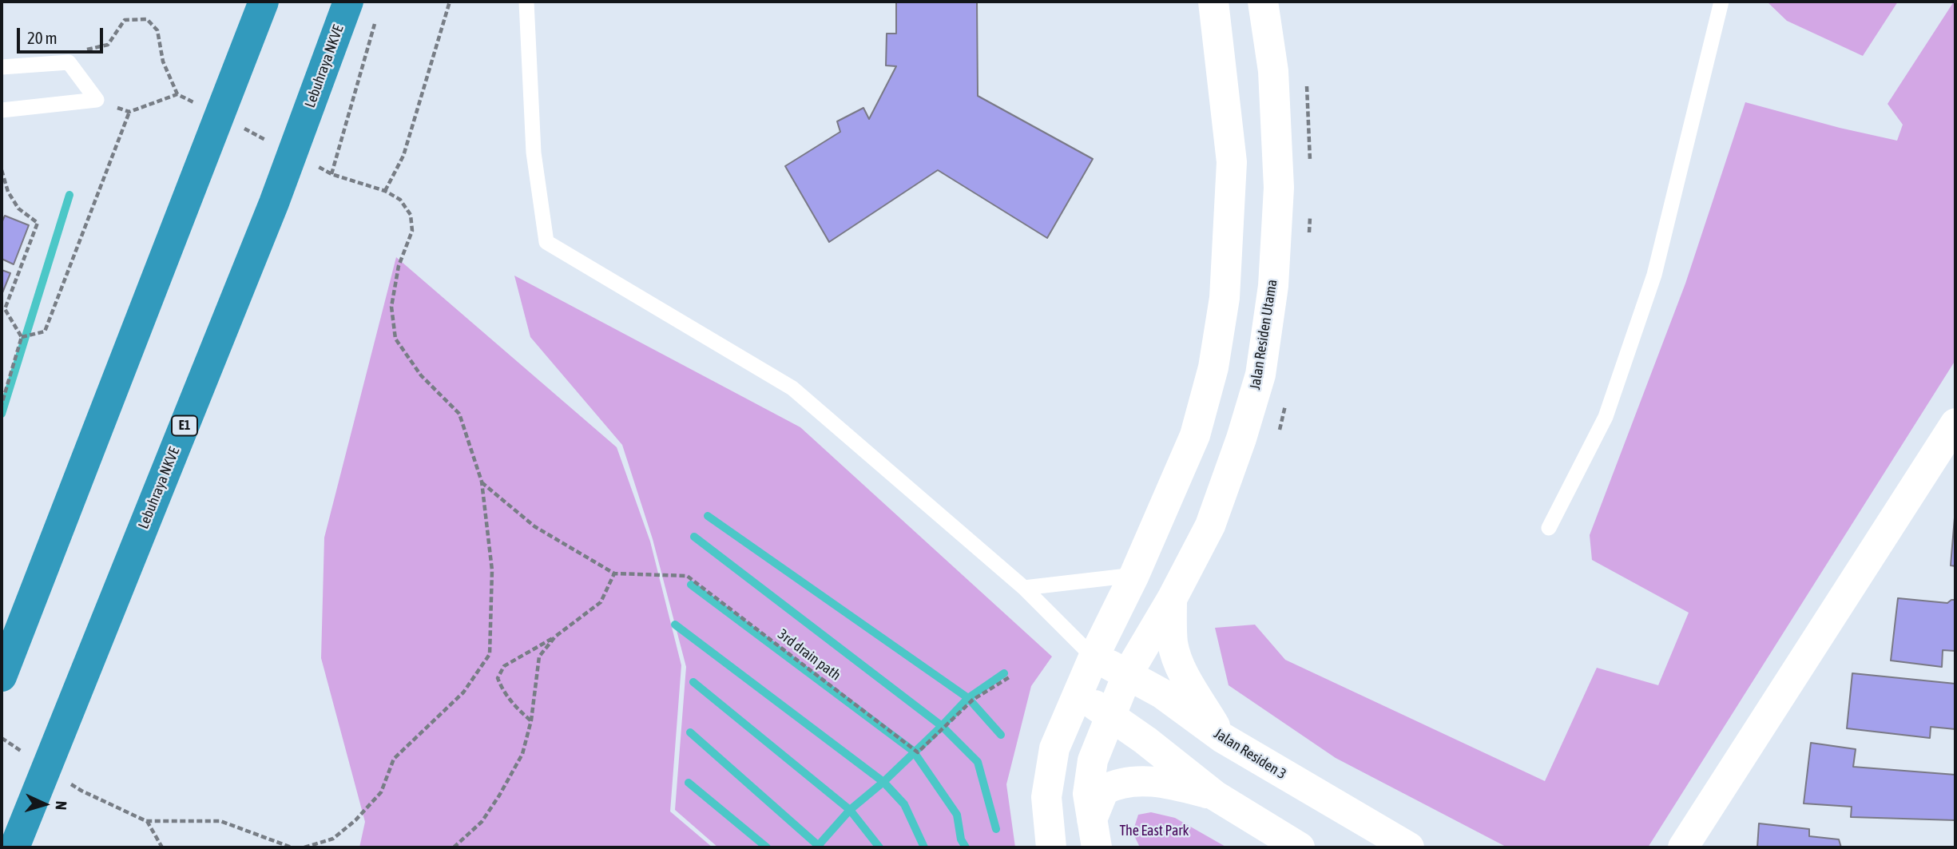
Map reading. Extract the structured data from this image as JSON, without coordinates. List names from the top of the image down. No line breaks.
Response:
{"streets":{"highway":["Lebuhraya NKVE","E1"],"street":["Jalan Residen Utama","Jalan Residen 3"],"path":["3rd drain path"]},"crossings":[["Jalan Residen Utama","Jalan Residen 3"]],"parks":["The East Park"],"scale_bar":"20 m","north":"right"}
